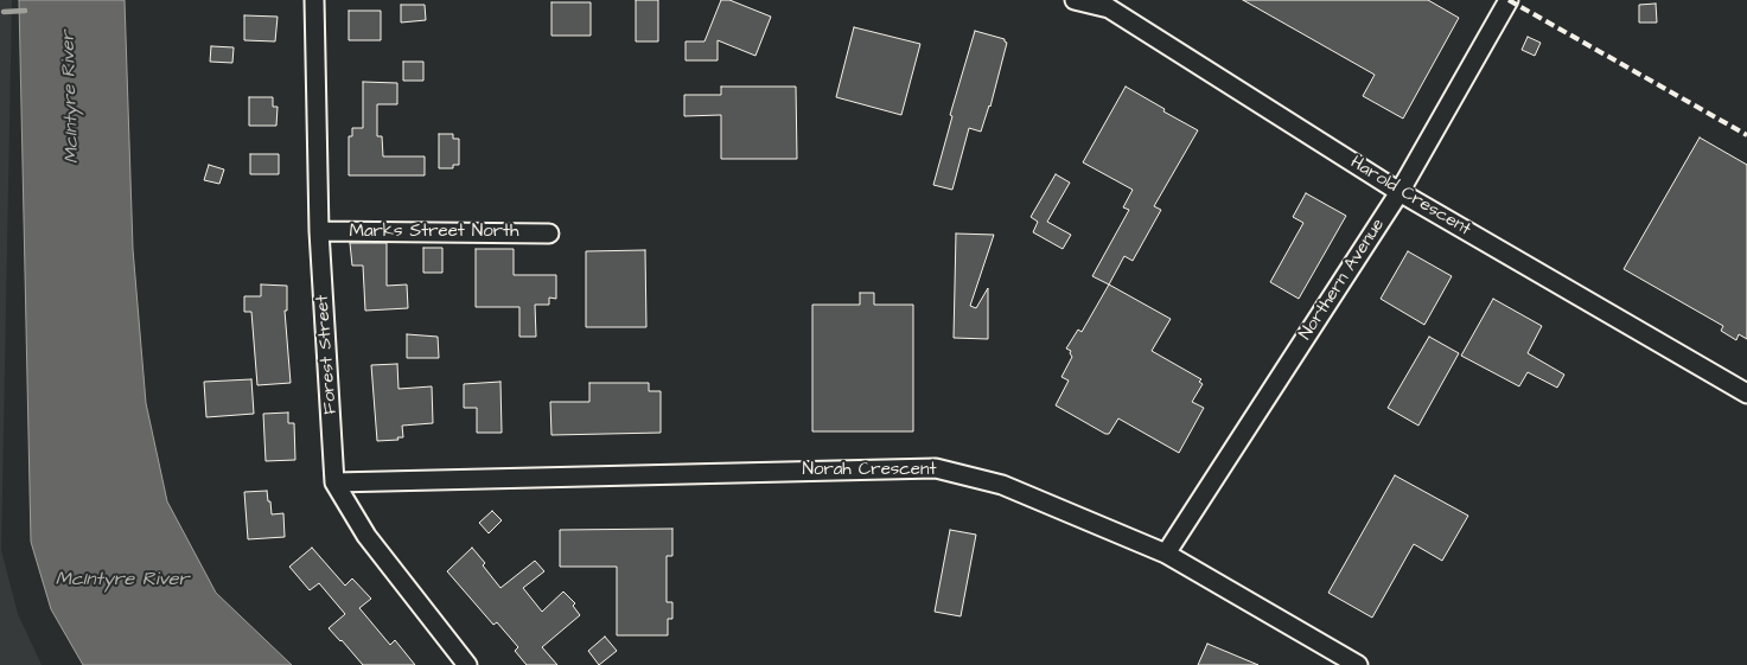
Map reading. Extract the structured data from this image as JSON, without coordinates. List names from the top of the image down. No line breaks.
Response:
{"streets":{"street":["Harold Crescent","Marks Street North","Northern Avenue","Forest Street","Norah Crescent"]},"crossings":[["Harold Crescent","Northern Avenue"],["Marks Street North","Forest Street"],["Northern Avenue","Norah Crescent"],["Forest Street","Norah Crescent"]],"water":["McIntyre River"]}
